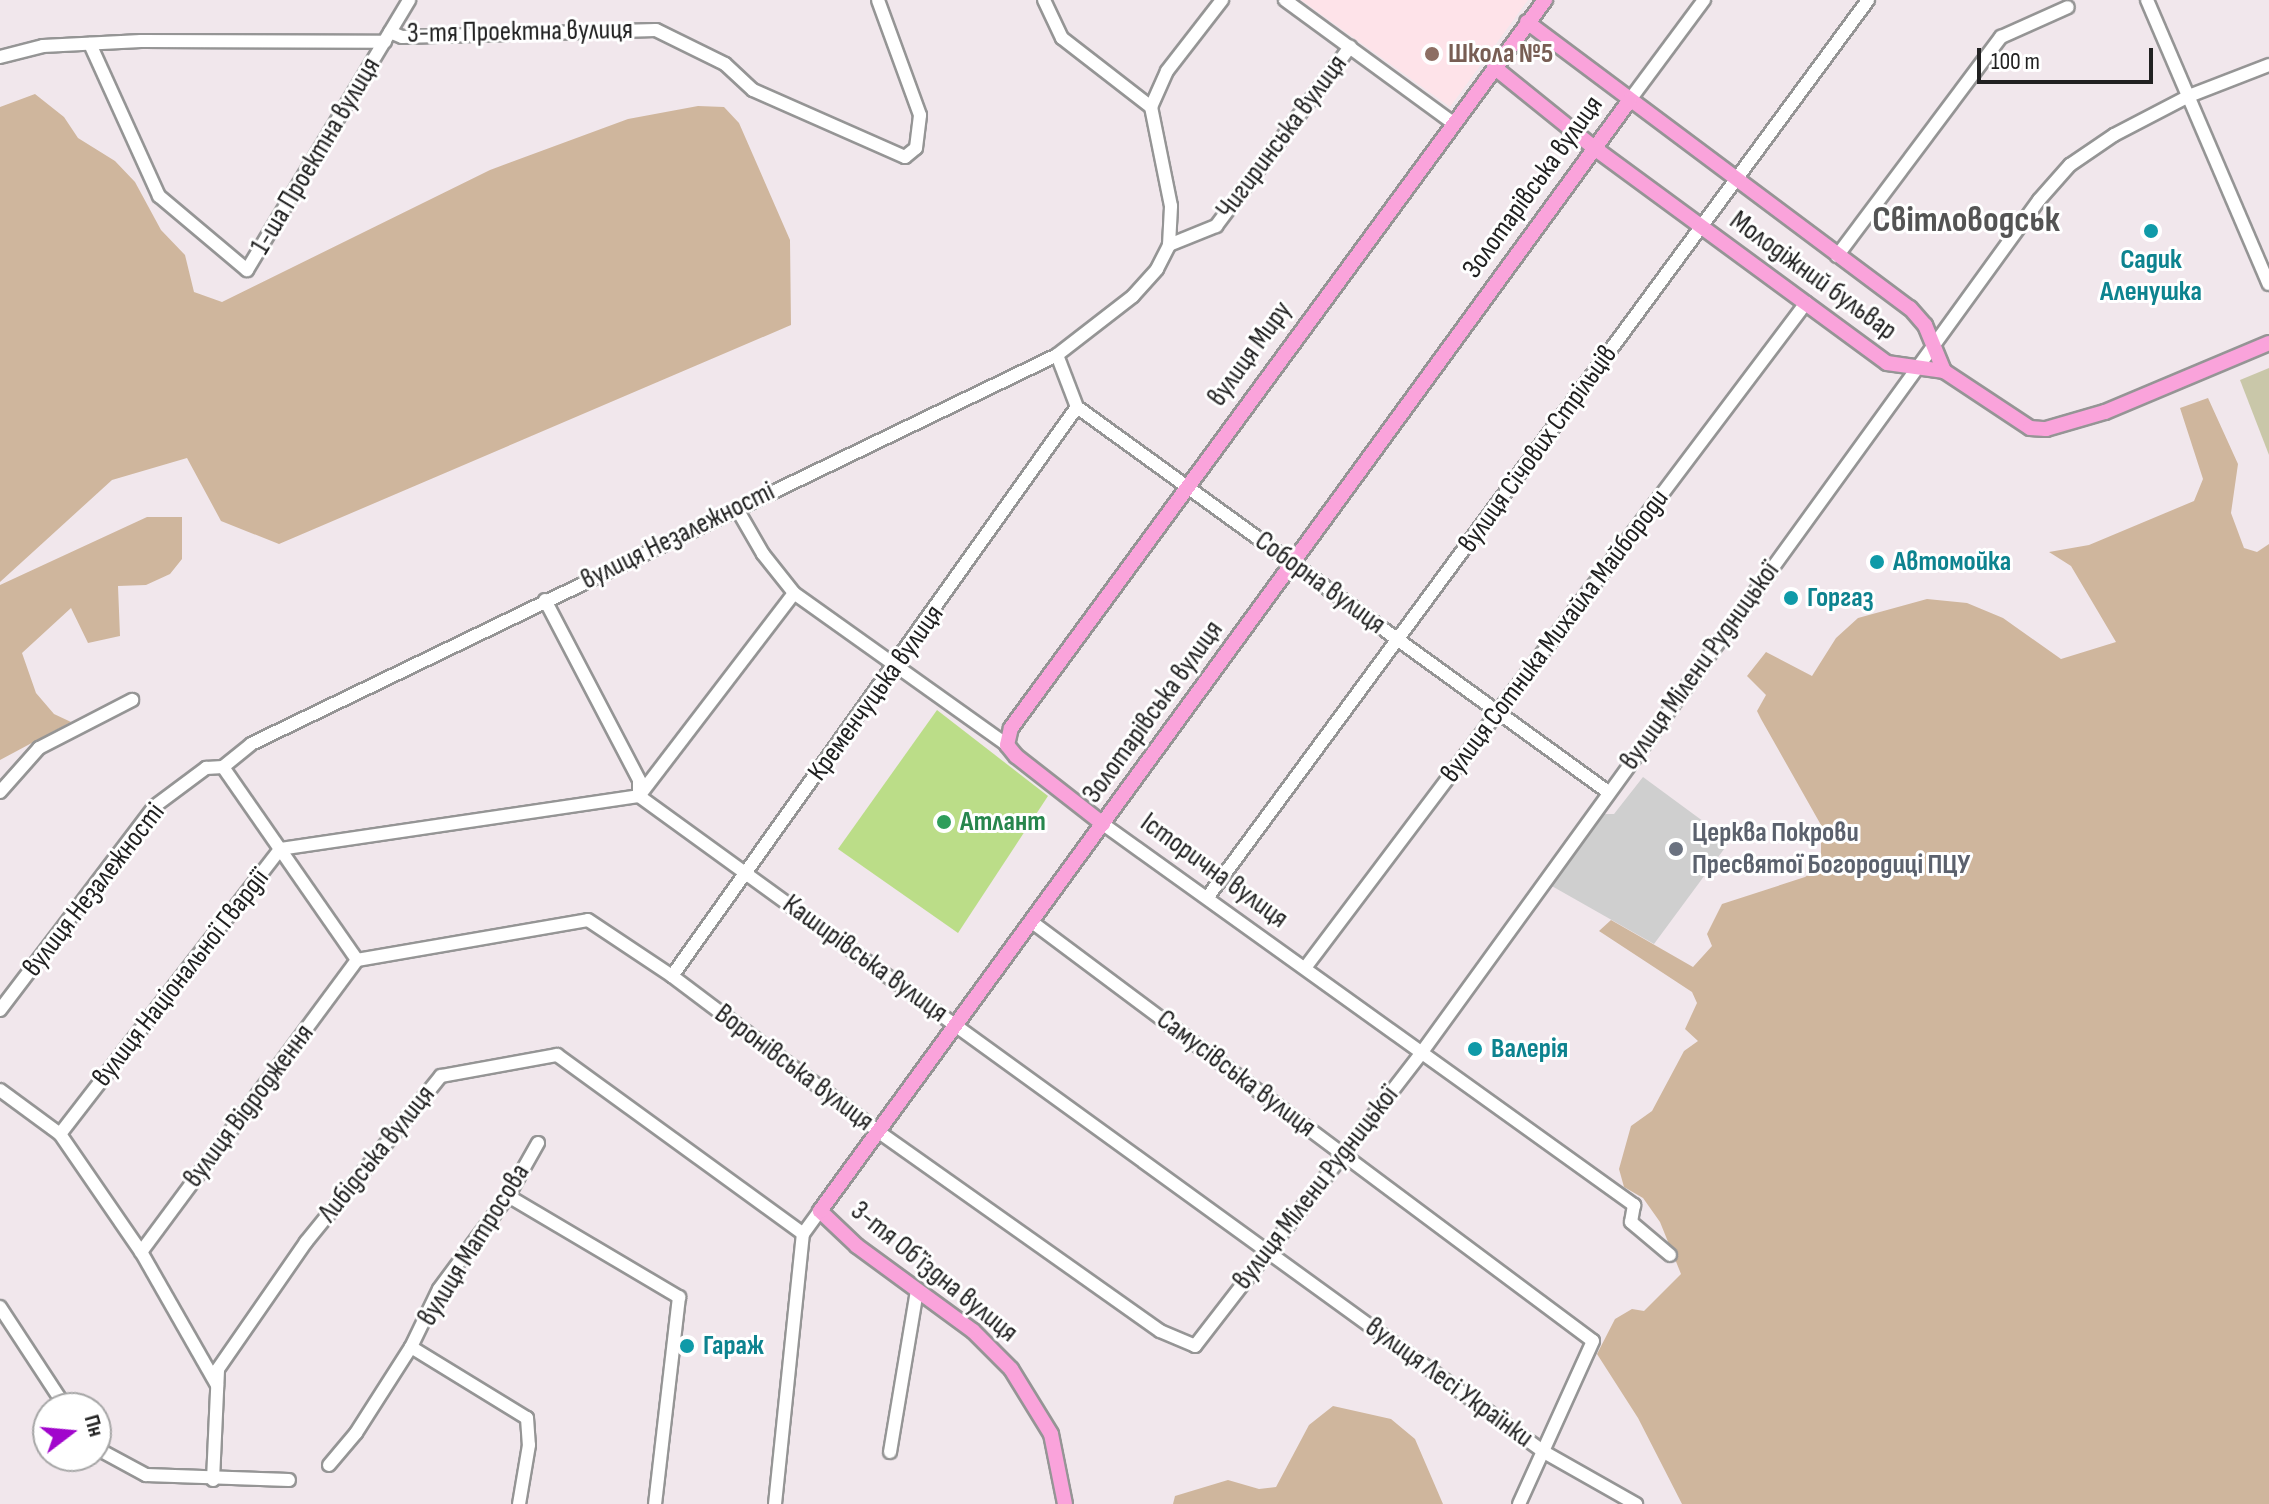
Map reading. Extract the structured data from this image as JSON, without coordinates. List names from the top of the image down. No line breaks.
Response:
{"streets":{"main road":["Золотарівська вулиця","Молодіжний бульвар","вулиця Миру","Історична вулиця","3-тя Обʼїздна вулиця"],"street":["3-тя Проектна вулиця","Чигиринська вулиця","1-ша Проектна вулиця","вулиця Січових Стрільців","вулиця Незалежності","Соборна вулиця","вулиця Сотника Михайла Майбороди","вулиця Мілени Рудницької","Кременчуцька вулиця","Каширівська вулиця","вулиця Національної Гвардії","Воронівська вулиця","Самусівська вулиця","вулиця Відродження","Либідська вулиця","вулиця Матросова","вулиця Лесі Українки"]},"crossings":[["3-тя Проектна вулиця","1-ша Проектна вулиця"],["Чигиринська вулиця","вулиця Незалежності"],["Золотарівська вулиця","Молодіжний бульвар"],["Золотарівська вулиця","Соборна вулиця"],["Золотарівська вулиця","Історична вулиця"],["Золотарівська вулиця","Каширівська вулиця"],["Золотарівська вулиця","Воронівська вулиця"],["Золотарівська вулиця","Самусівська вулиця"],["Золотарівська вулиця","Либідська вулиця"],["Золотарівська вулиця","3-тя Обʼїздна вулиця"],["Молодіжний бульвар","вулиця Миру"],["Молодіжний бульвар","вулиця Січових Стрільців"],["Молодіжний бульвар","вулиця Сотника Михайла Майбороди"],["Молодіжний бульвар","вулиця Мілени Рудницької"],["вулиця Миру","Соборна вулиця"],["вулиця Миру","Історична вулиця"],["вулиця Січових Стрільців","Соборна вулиця"],["вулиця Січових Стрільців","Історична вулиця"],["вулиця Незалежності","Історична вулиця"],["Соборна вулиця","вулиця Сотника Михайла Майбороди"],["Соборна вулиця","вулиця Мілени Рудницької"],["Соборна вулиця","Кременчуцька вулиця"],["вулиця Сотника Михайла Майбороди","Історична вулиця"],["вулиця Мілени Рудницької","Історична вулиця"],["вулиця Мілени Рудницької","Каширівська вулиця"],["вулиця Мілени Рудницької","Воронівська вулиця"],["вулиця Мілени Рудницької","Самусівська вулиця"],["вулиця Мілени Рудницької","вулиця Лесі Українки"],["Кременчуцька вулиця","Історична вулиця"],["Кременчуцька вулиця","Каширівська вулиця"],["Кременчуцька вулиця","Воронівська вулиця"],["Каширівська вулиця","вулиця Національної Гвардії"],["Каширівська вулиця","вулиця Лесі Українки"],["Воронівська вулиця","вулиця Відродження"],["Самусівська вулиця","вулиця Лесі Українки"]],"districts":["Світловодськ"],"places":["Школа №5","Садик Аленушка","Автомойка","Горгаз","Атлант","Церква Покрови Пресвятої Богородиці ПЦУ","Валерія","Гараж"],"scale_bar":"100 m","north":"right"}
